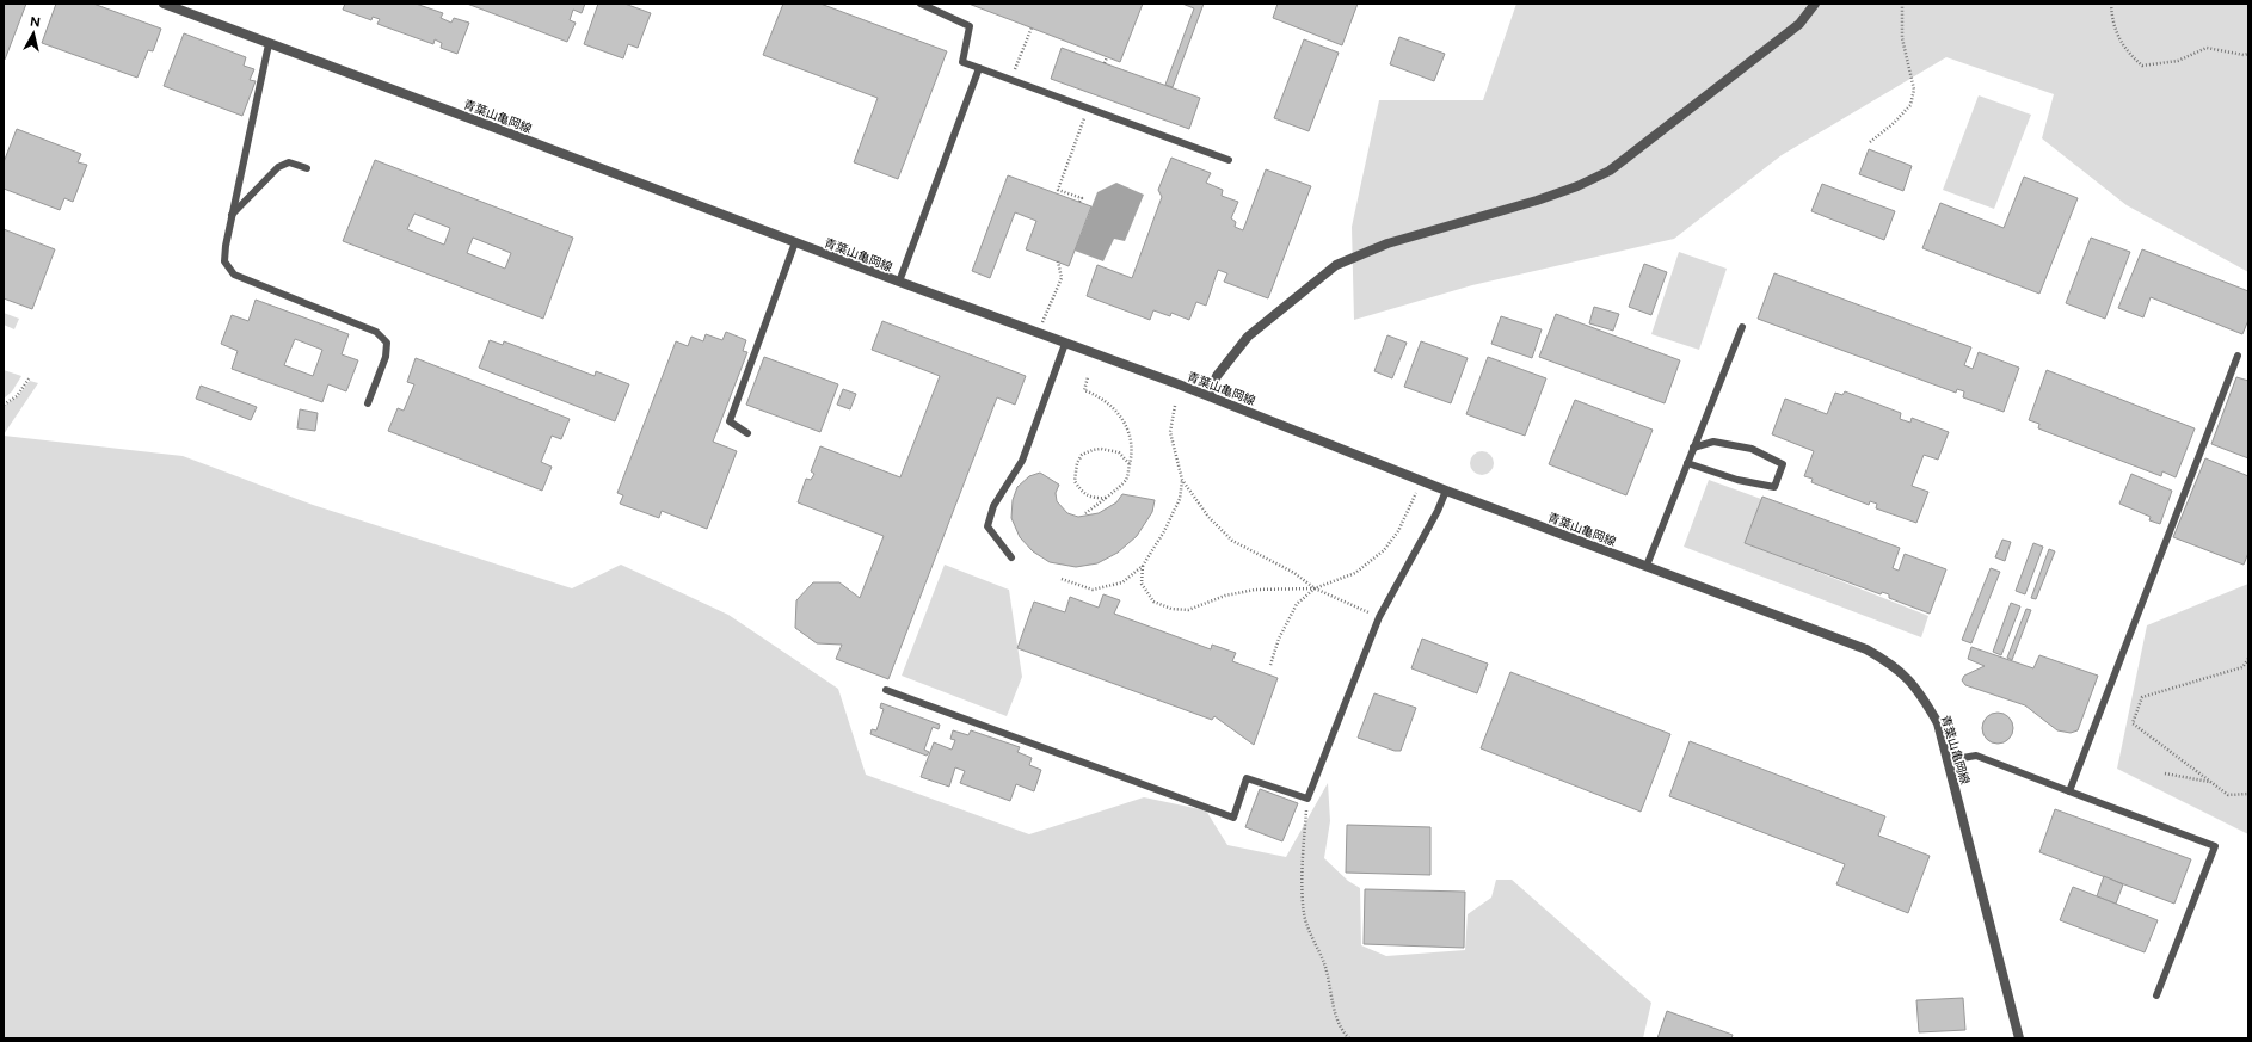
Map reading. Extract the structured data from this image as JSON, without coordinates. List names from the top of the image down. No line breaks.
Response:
{"streets":{"street":["青葉山亀岡線"]},"north":"top"}
